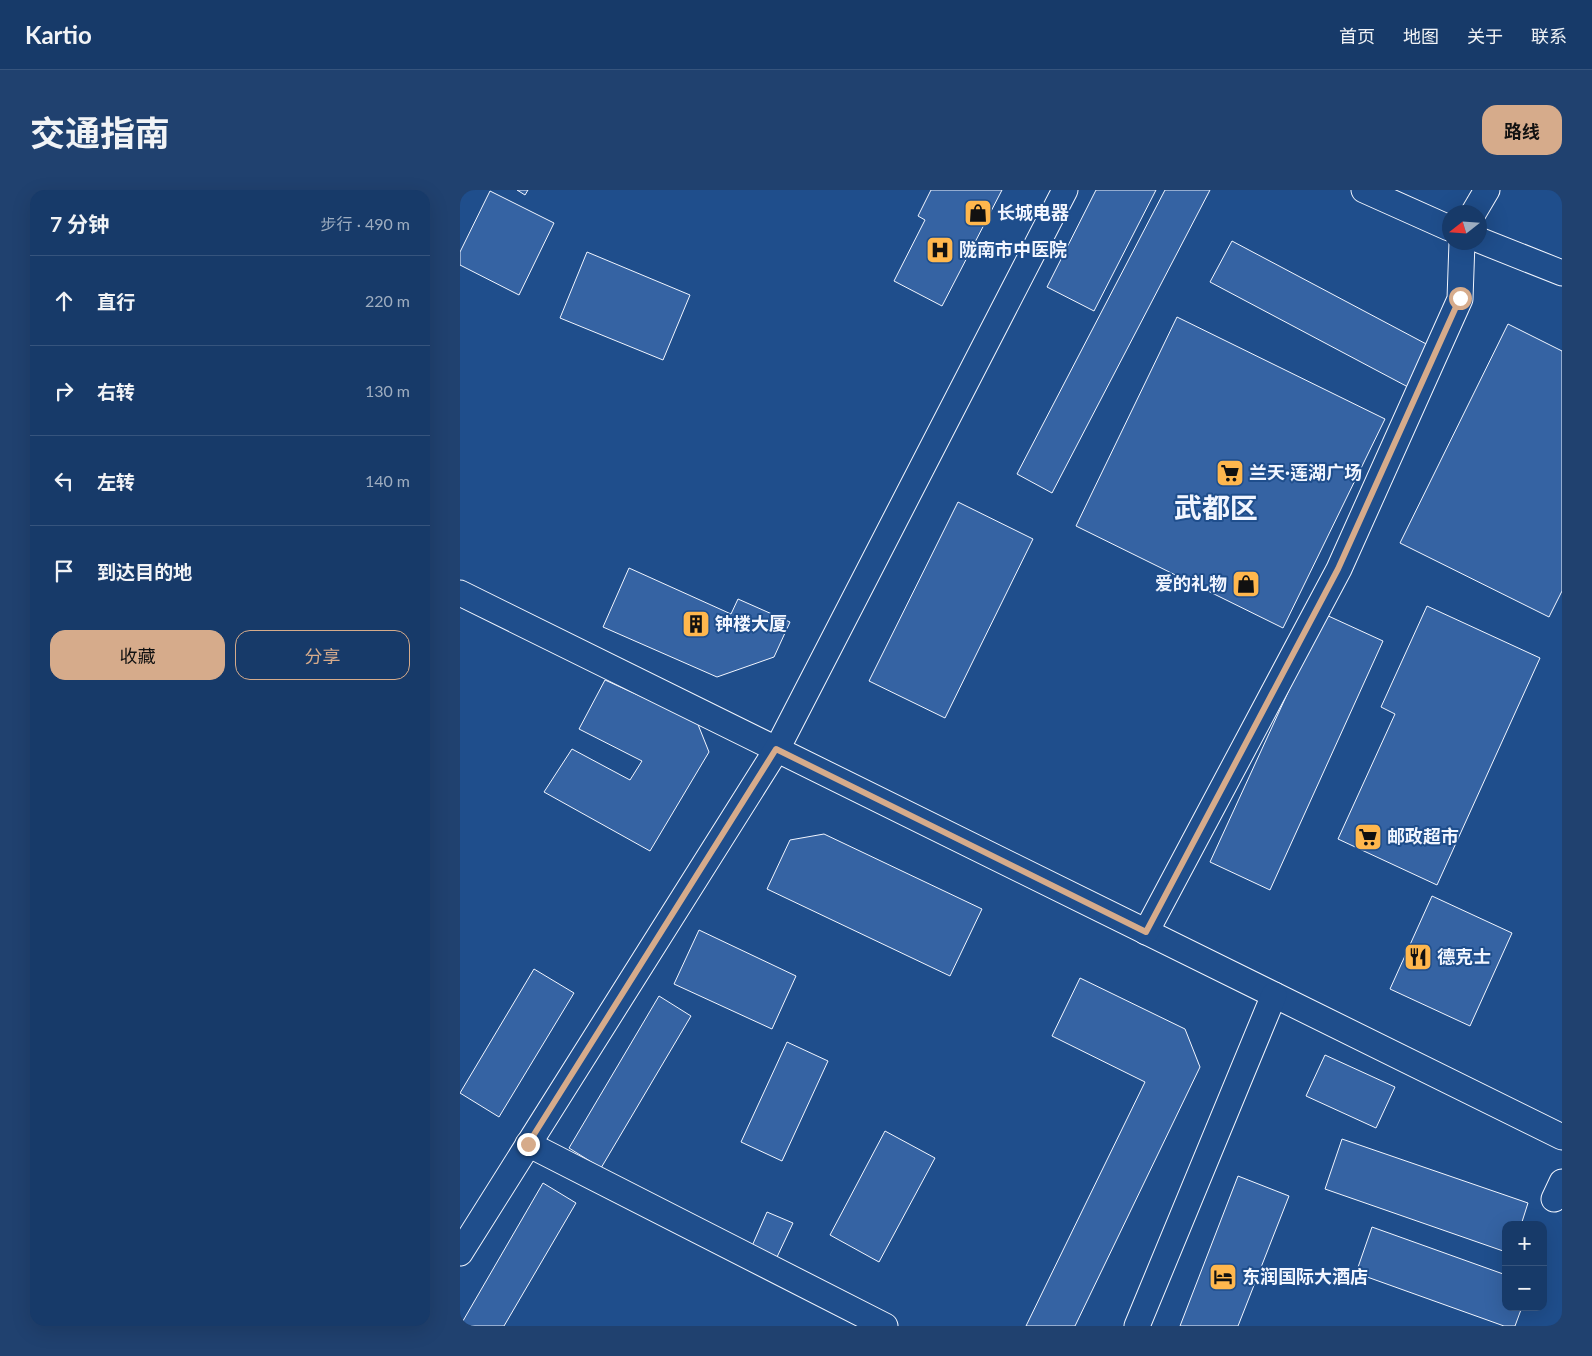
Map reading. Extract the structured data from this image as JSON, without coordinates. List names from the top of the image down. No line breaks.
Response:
{"districts":["武都区"],"places":{"shop":["长城电器","爱的礼物"],"hospital":["陇南市中医院"],"supermarket":["兰天·莲湖广场","邮政超市"],"building":["钟楼大厦"],"restaurant":["德克士"],"hotel":["东润国际大酒店"]},"north":"left","page":{"header":"Kartio","nav":["首页","地图","关于","联系"],"title":"交通指南","buttons":["路线",["收藏","分享"]],"heading":["7 分钟","步行 · 490 m"],"list":[["直行","220 m"],["右转","130 m"],["左转","140 m"],"到达目的地"],"map_buttons":["+","−"]}}
